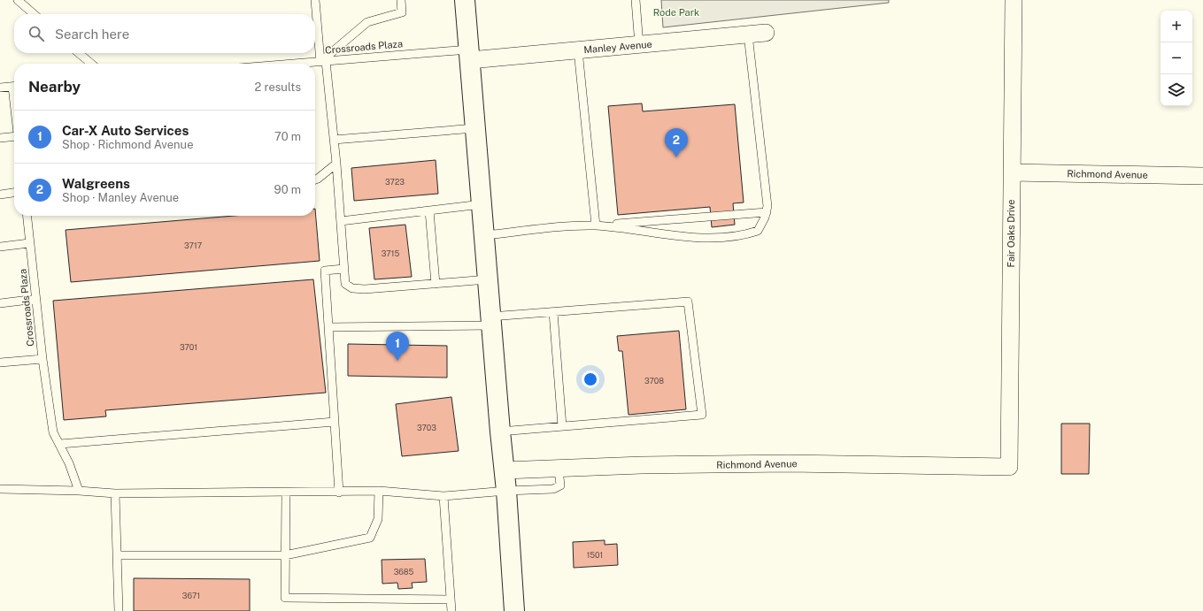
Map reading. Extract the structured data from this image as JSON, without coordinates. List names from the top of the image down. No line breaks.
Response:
{"streets":{"street":["Manley Avenue","Richmond Avenue","Fair Oaks Drive"],"lane":["Crossroads Plaza"]},"crossings":[["Crossroads Plaza","Manley Avenue"],["Richmond Avenue","Fair Oaks Drive"]],"parks":["Rode Park"],"house_numbers":["3723","3717","3715","3701","3708","3703","1501","3685","3671"],"page":{"map_buttons":["+","−"],"search":"Search here","heading":["Nearby","2 results"],"list":[{"mark":"1","name":"Car-X Auto Services","note":"Shop · Richmond Avenue","value":"70 m"},{"mark":"2","name":"Walgreens","note":"Shop · Manley Avenue","value":"90 m"}],"pins":["2","1"]}}
